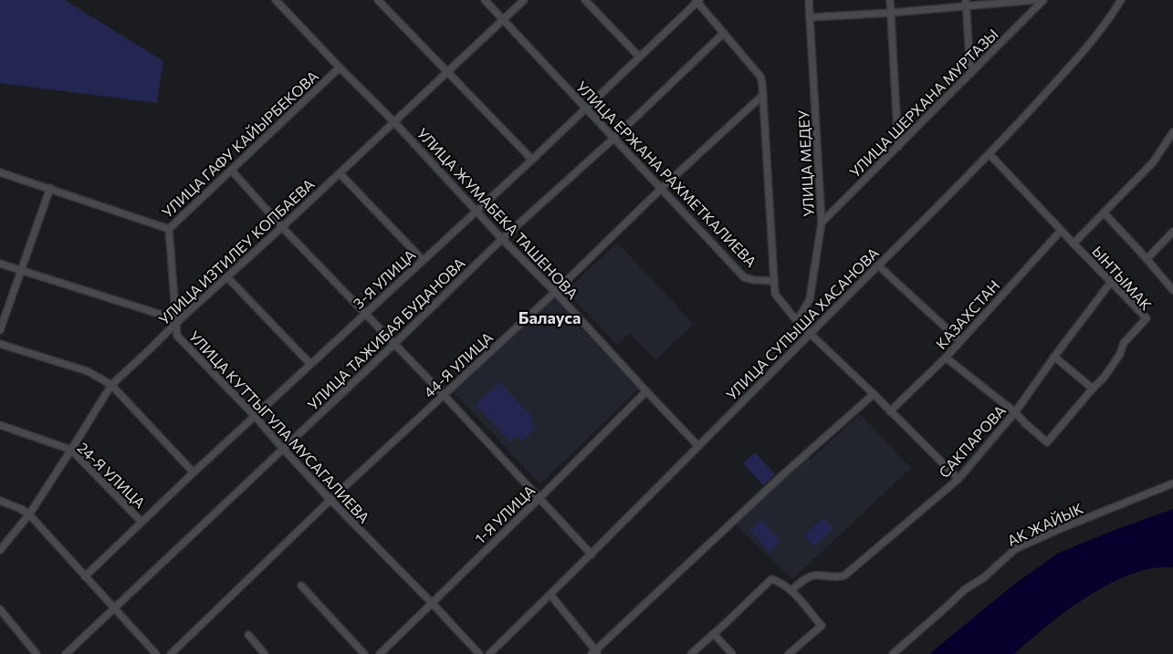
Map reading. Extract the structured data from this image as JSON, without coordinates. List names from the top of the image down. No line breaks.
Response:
{"streets":{"street":["УЛИЦА ШЕРХАНА МУРТАЗЫ","УЛИЦА ГАФУ КАЙЫРБЕКОВА","УЛИЦА МЕДЕУ","УЛИЦА ЕРЖАНА РАХМЕТКАЛИЕВА","УЛИЦА ЖУМАБЕКА ТАШЕНОВА","УЛИЦА ИЗТИЛЕУ КОПБАЕВА","ЫНТЫМАК","3-Я УЛИЦА","КАЗАХСТАН","УЛИЦА СУПЫША ХАСАНОВА","УЛИЦА ТАЖИБАЯ БУДАНОВА","44-Я УЛИЦА","УЛИЦА КУТТЫГУЛА МУСАГАЛИЕВА","САКПАРОВА","24-Я УЛИЦА","1-Я УЛИЦА","АК ЖАЙЫК"]},"crossings":[["УЛИЦА ШЕРХАНА МУРТАЗЫ","УЛИЦА МЕДЕУ"],["УЛИЦА ГАФУ КАЙЫРБЕКОВА","УЛИЦА ЖУМАБЕКА ТАШЕНОВА"],["УЛИЦА ЕРЖАНА РАХМЕТКАЛИЕВА","УЛИЦА ИЗТИЛЕУ КОПБАЕВА"],["УЛИЦА ЕРЖАНА РАХМЕТКАЛИЕВА","3-Я УЛИЦА"],["УЛИЦА ЕРЖАНА РАХМЕТКАЛИЕВА","УЛИЦА ТАЖИБАЯ БУДАНОВА"],["УЛИЦА ЕРЖАНА РАХМЕТКАЛИЕВА","44-Я УЛИЦА"],["УЛИЦА ЖУМАБЕКА ТАШЕНОВА","УЛИЦА ИЗТИЛЕУ КОПБАЕВА"],["УЛИЦА ЖУМАБЕКА ТАШЕНОВА","3-Я УЛИЦА"],["УЛИЦА ЖУМАБЕКА ТАШЕНОВА","УЛИЦА СУПЫША ХАСАНОВА"],["УЛИЦА ЖУМАБЕКА ТАШЕНОВА","УЛИЦА ТАЖИБАЯ БУДАНОВА"],["УЛИЦА ЖУМАБЕКА ТАШЕНОВА","44-Я УЛИЦА"],["УЛИЦА ЖУМАБЕКА ТАШЕНОВА","1-Я УЛИЦА"],["УЛИЦА ИЗТИЛЕУ КОПБАЕВА","УЛИЦА КУТТЫГУЛА МУСАГАЛИЕВА"],["УЛИЦА ИЗТИЛЕУ КОПБАЕВА","24-Я УЛИЦА"],["ЫНТЫМАК","КАЗАХСТАН"],["ЫНТЫМАК","УЛИЦА СУПЫША ХАСАНОВА"],["ЫНТЫМАК","САКПАРОВА"],["3-Я УЛИЦА","УЛИЦА КУТТЫГУЛА МУСАГАЛИЕВА"],["3-Я УЛИЦА","24-Я УЛИЦА"],["УЛИЦА ТАЖИБАЯ БУДАНОВА","УЛИЦА КУТТЫГУЛА МУСАГАЛИЕВА"],["44-Я УЛИЦА","УЛИЦА КУТТЫГУЛА МУСАГАЛИЕВА"],["УЛИЦА КУТТЫГУЛА МУСАГАЛИЕВА","1-Я УЛИЦА"]],"districts":["Балауса"]}
